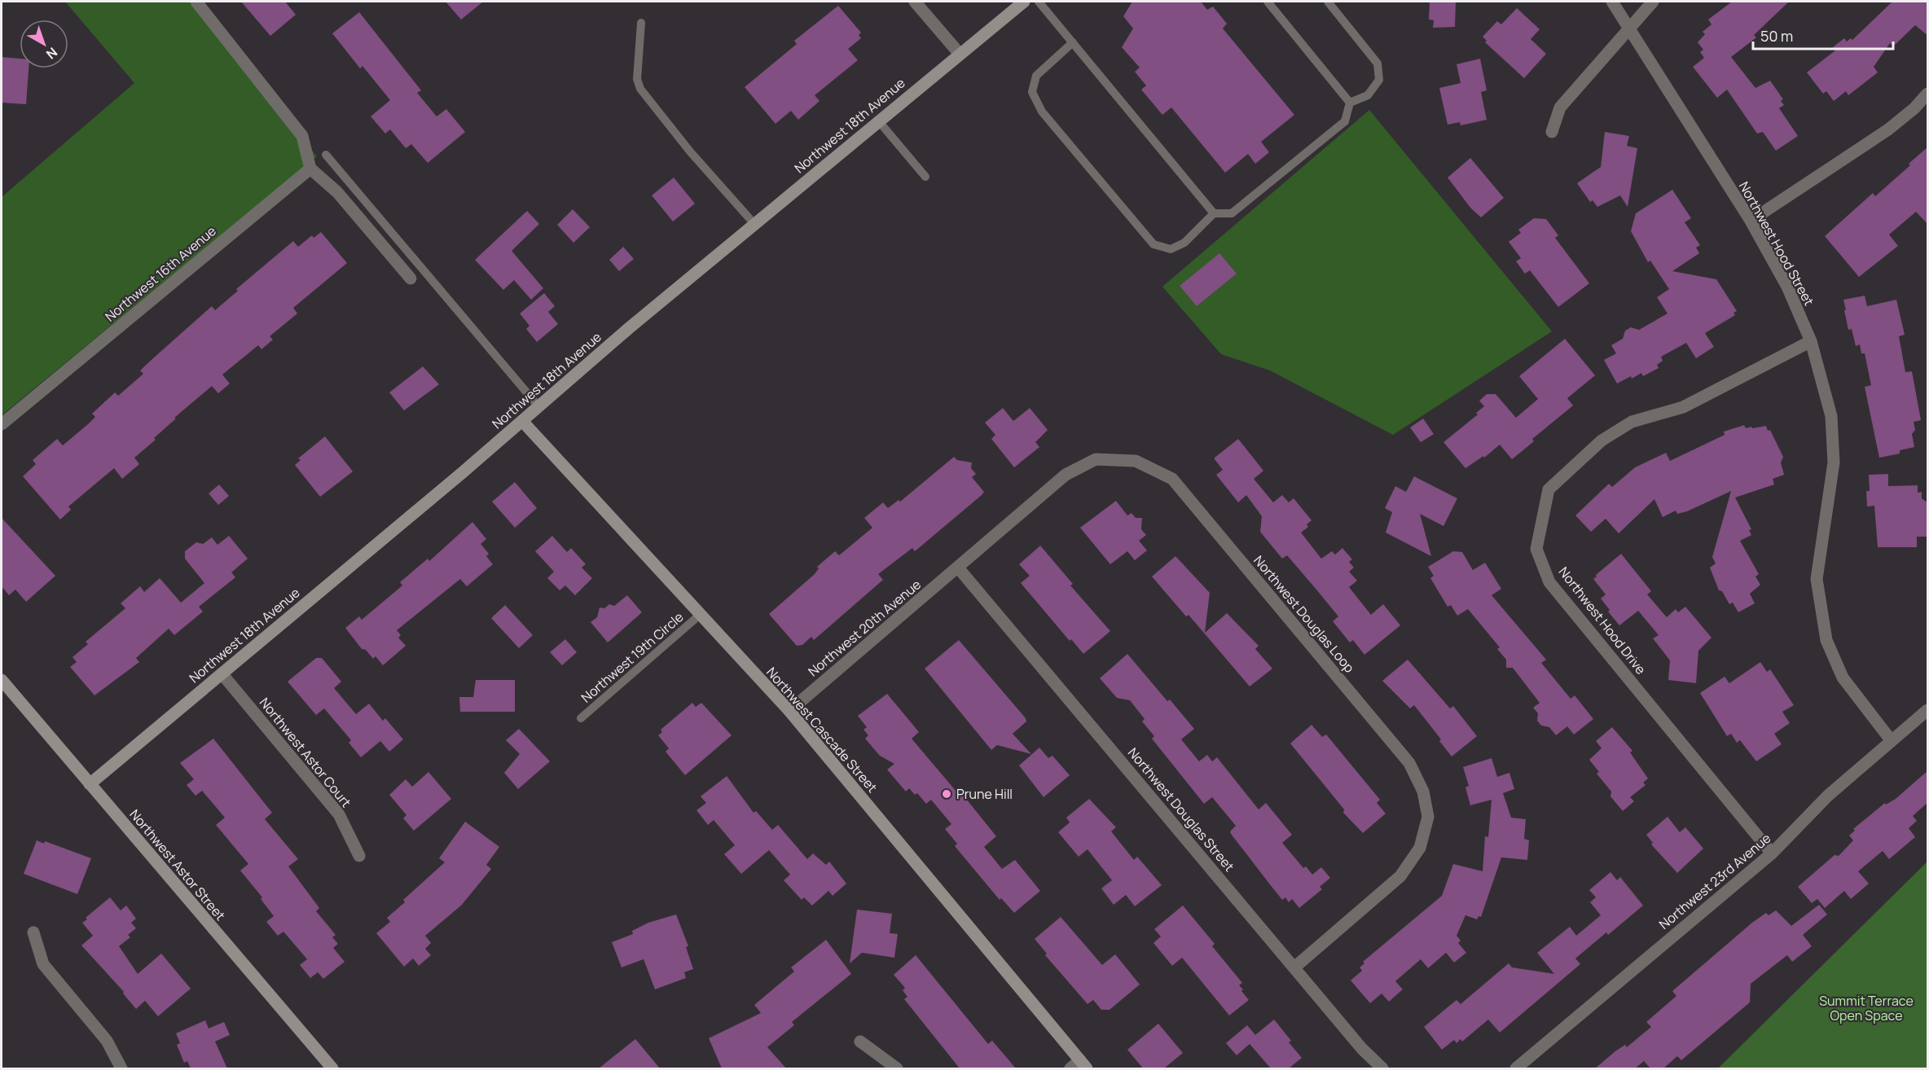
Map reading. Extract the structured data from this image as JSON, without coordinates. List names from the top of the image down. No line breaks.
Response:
{"streets":{"street":["Northwest 18th Avenue","Northwest Hood Street","Northwest 16th Avenue","Northwest Douglas Loop","Northwest Hood Drive","Northwest 20th Avenue","Northwest Cascade Street","Northwest Astor Court","Northwest Douglas Street","Northwest Astor Street","Northwest 23rd Avenue"],"lane":["Northwest 19th Circle"]},"crossings":[["Northwest 18th Avenue","Northwest Cascade Street"],["Northwest 18th Avenue","Northwest Astor Court"],["Northwest 18th Avenue","Northwest Astor Street"],["Northwest Hood Street","Northwest Hood Drive"],["Northwest Hood Street","Northwest 23rd Avenue"],["Northwest Douglas Loop","Northwest 20th Avenue"],["Northwest Douglas Loop","Northwest Douglas Street"],["Northwest Hood Drive","Northwest 23rd Avenue"],["Northwest 20th Avenue","Northwest Cascade Street"],["Northwest 20th Avenue","Northwest Douglas Street"],["Northwest 19th Circle","Northwest Cascade Street"]],"parks":["Summit Terrace Open Space"],"places":["Prune Hill"],"scale_bar":"50 m","north":"bottom right"}
